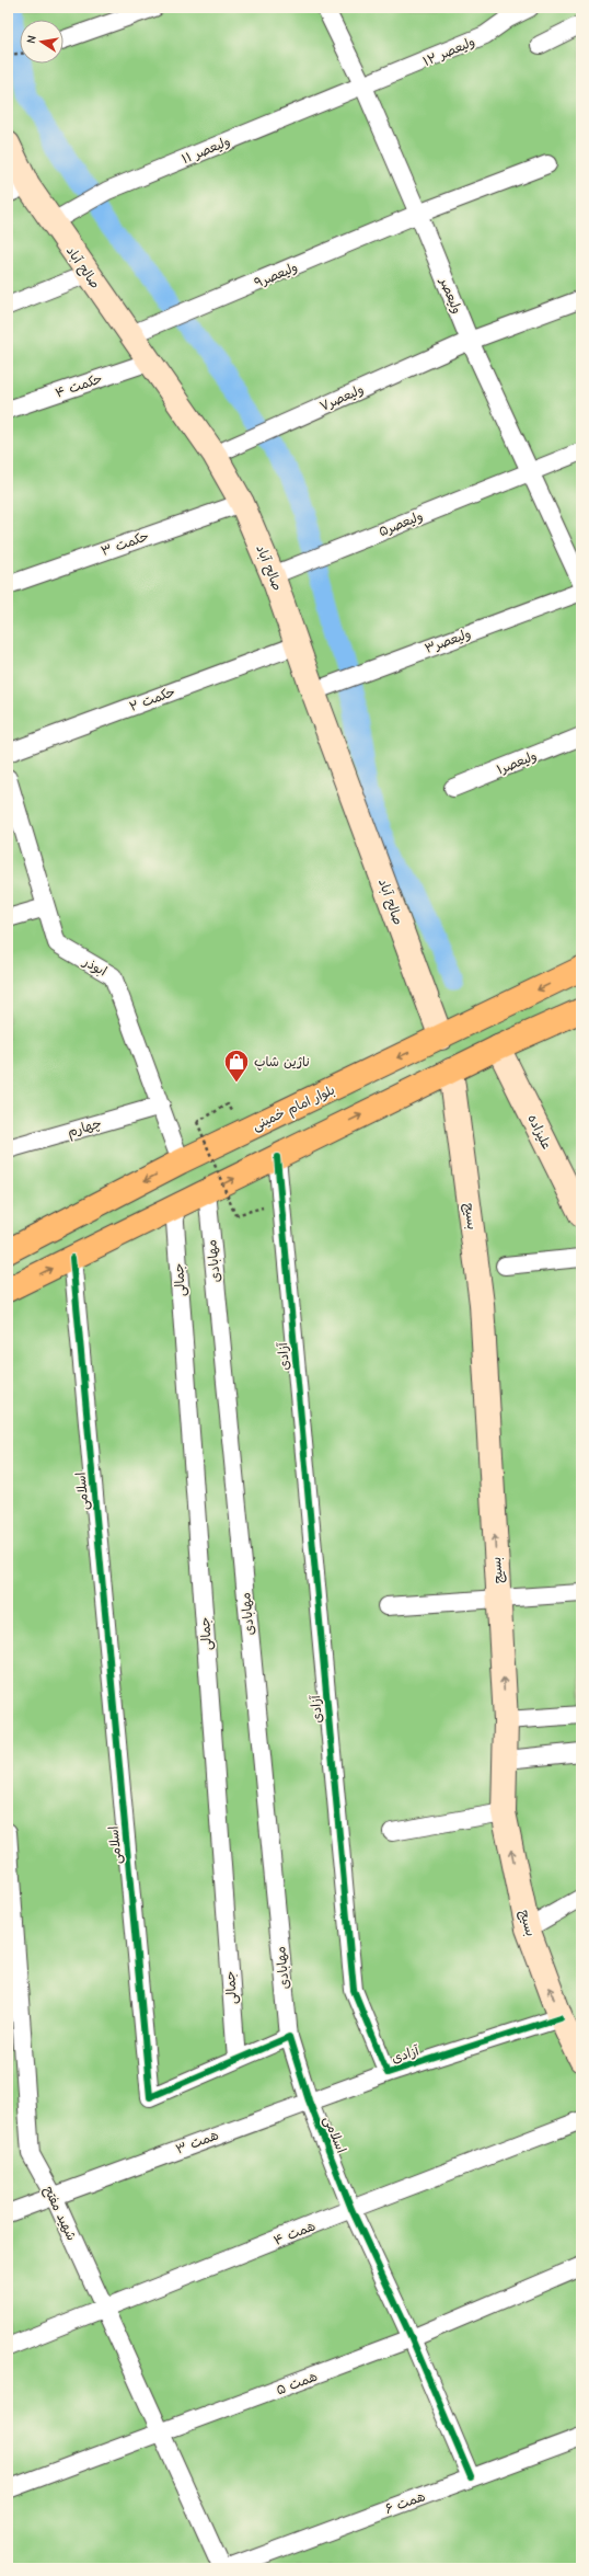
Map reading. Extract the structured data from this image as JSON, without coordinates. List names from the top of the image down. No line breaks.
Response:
{"streets":{"main road":["بلوار امام خمینی"],"street":["ولیعصر ۱۲","ولیعصر ۱۱","صالح آباد","ولیعصر۹","ولیعصر","حکمت ۴","ولیعصر۷","ولیعصر۵","حکمت ۳","ولیعصر۳","حکمت ۲","ولیعصر۱","ابوذر","چهارم","علیزاده","بسیج","مهابادی","جمالی","آزادی","اسلامی","همت ۳","شهید مفتح","همت ۴","همت ۵","همت ۶"]},"crossings":[["ولیعصر ۱۲","ولیعصر ۱۱"],["ولیعصر ۱۲","ولیعصر"],["ولیعصر ۱۱","صالح آباد"],["ولیعصر ۱۱","ولیعصر"],["صالح آباد","ولیعصر۹"],["صالح آباد","حکمت ۴"],["صالح آباد","ولیعصر۷"],["صالح آباد","ولیعصر۵"],["صالح آباد","حکمت ۳"],["صالح آباد","ولیعصر۳"],["صالح آباد","حکمت ۲"],["صالح آباد","بلوار امام خمینی"],["ولیعصر۹","ولیعصر"],["ولیعصر","ولیعصر۷"],["ولیعصر","ولیعصر۵"],["ابوذر","بلوار امام خمینی"],["ابوذر","چهارم"],["بسیج","آزادی"],["مهابادی","اسلامی"],["جمالی","اسلامی"],["آزادی","همت ۳"],["اسلامی","همت ۳"],["اسلامی","همت ۴"],["اسلامی","همت ۵"],["اسلامی","همت ۶"],["همت ۳","شهید مفتح"],["شهید مفتح","همت ۴"],["شهید مفتح","همت ۵"]],"one_way":["بسیج"],"places":{"shop":["ناژین شاپ"]},"north":"left"}
